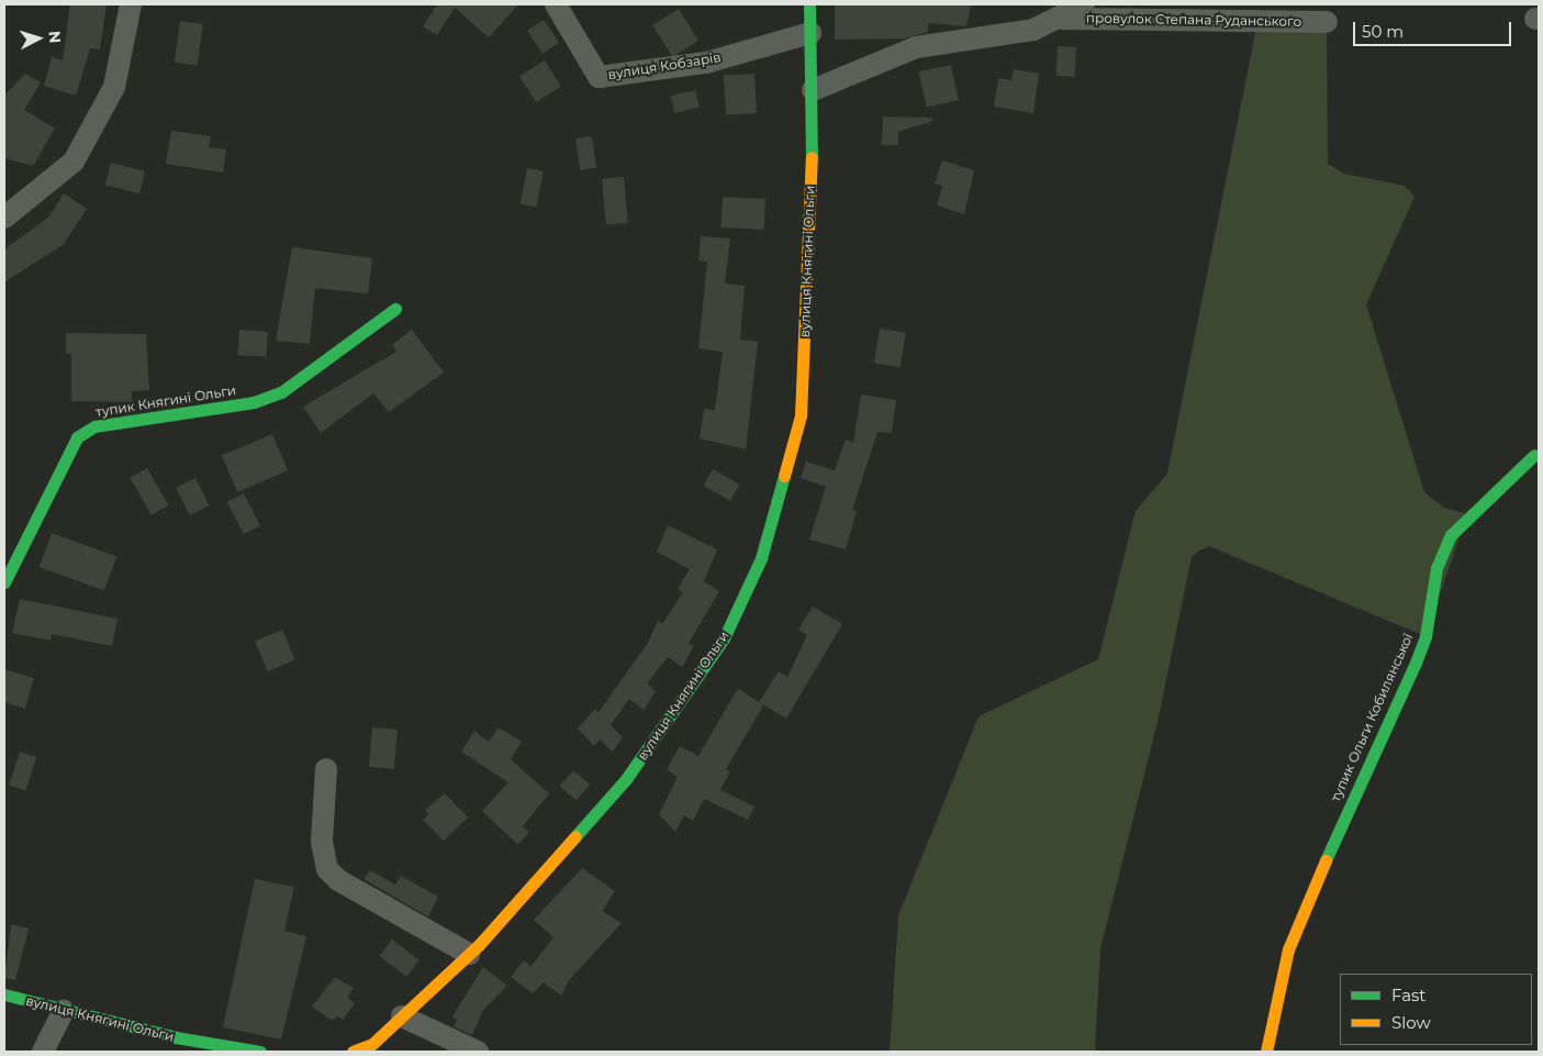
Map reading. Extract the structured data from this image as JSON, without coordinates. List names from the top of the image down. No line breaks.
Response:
{"streets":{"street":["провулок Степана Руданського","вулиця Княгині Ольги","тупик Княгині Ольги","тупик Ольги Кобилянської"]},"legend":["Fast","Slow"],"scale_bar":"50 m","north":"right"}
